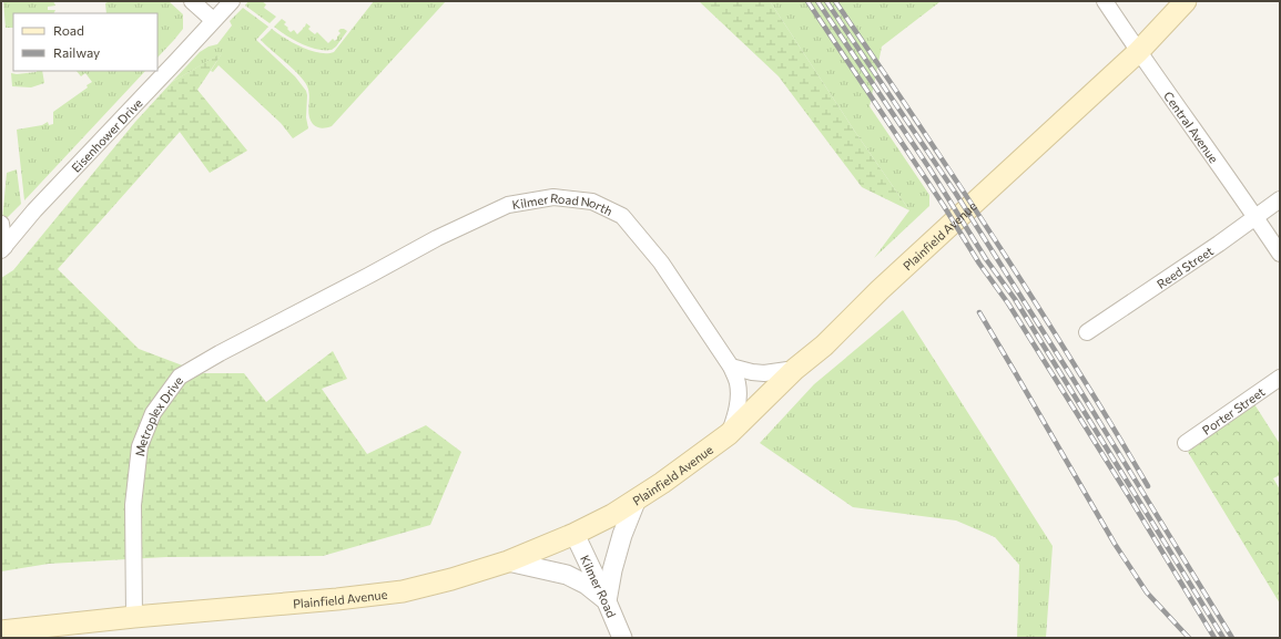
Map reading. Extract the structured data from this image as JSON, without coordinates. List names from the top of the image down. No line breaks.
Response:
{"streets":{"main road":["Plainfield Avenue"],"street":["Central Avenue","Eisenhower Drive","Kilmer Road North","Reed Street","Porter Street","Metroplex Drive","Kilmer Road"]},"crossings":[["Central Avenue","Plainfield Avenue"],["Central Avenue","Reed Street"],["Kilmer Road North","Plainfield Avenue"],["Kilmer Road North","Metroplex Drive"],["Plainfield Avenue","Metroplex Drive"],["Plainfield Avenue","Kilmer Road"]],"legend":["Road","Railway"]}
